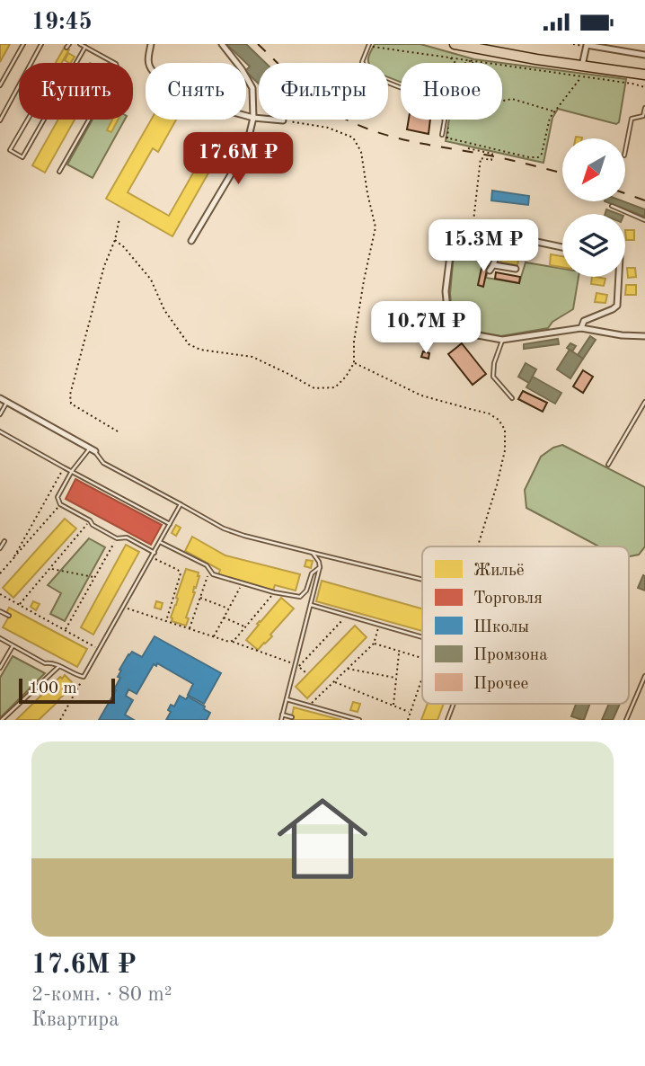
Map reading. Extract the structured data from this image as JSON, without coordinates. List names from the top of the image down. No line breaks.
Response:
{"legend":["Жильё","Торговля","Школы","Промзона","Прочее"],"scale_bar":"100 m","north":"bottom left","page":{"status":"19:45","chip":["Купить","Снять","Фильтры","Новое"],"price":["17.6M ₽","15.3M ₽","10.7M ₽"],"scale":"100 m","list":[{"name":"17.6M ₽","note":"2-комн. · 80 m² · Квартира"}]}}
